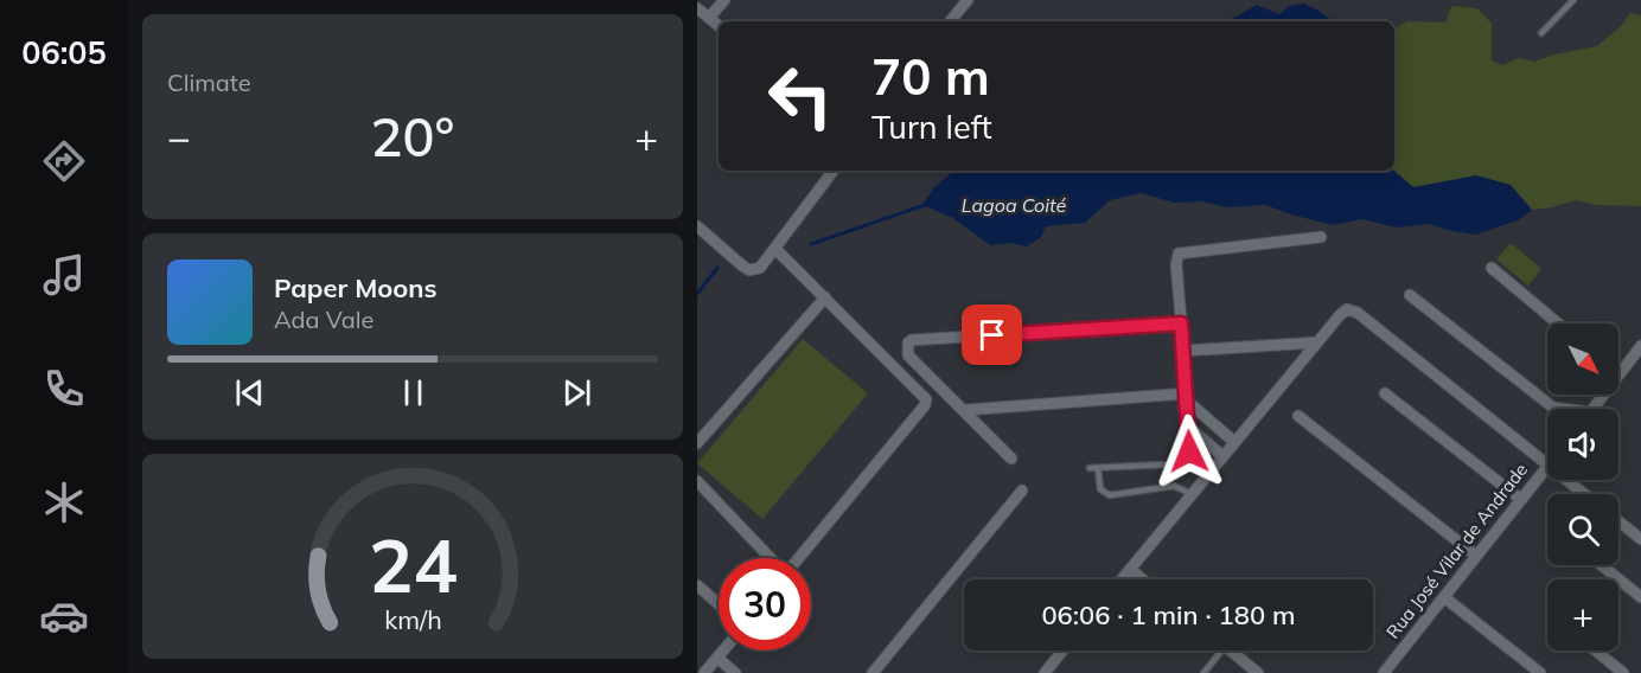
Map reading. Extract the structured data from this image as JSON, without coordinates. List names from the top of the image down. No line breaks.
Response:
{"streets":{"street":["Rua José Vilar de Andrade"]},"water":["Lagoa Coité"],"north":"bottom right","page":{"tabs":"06:05","tile":"Climate","turn":["70 m","Turn left"],"heat":["−","20°","+"],"song":["Paper Moons","Ada Vale"],"map_buttons":"+","limit":"30","trip":"06:06 · 1 min · 180 m","gauge":["24","km/h"]}}
